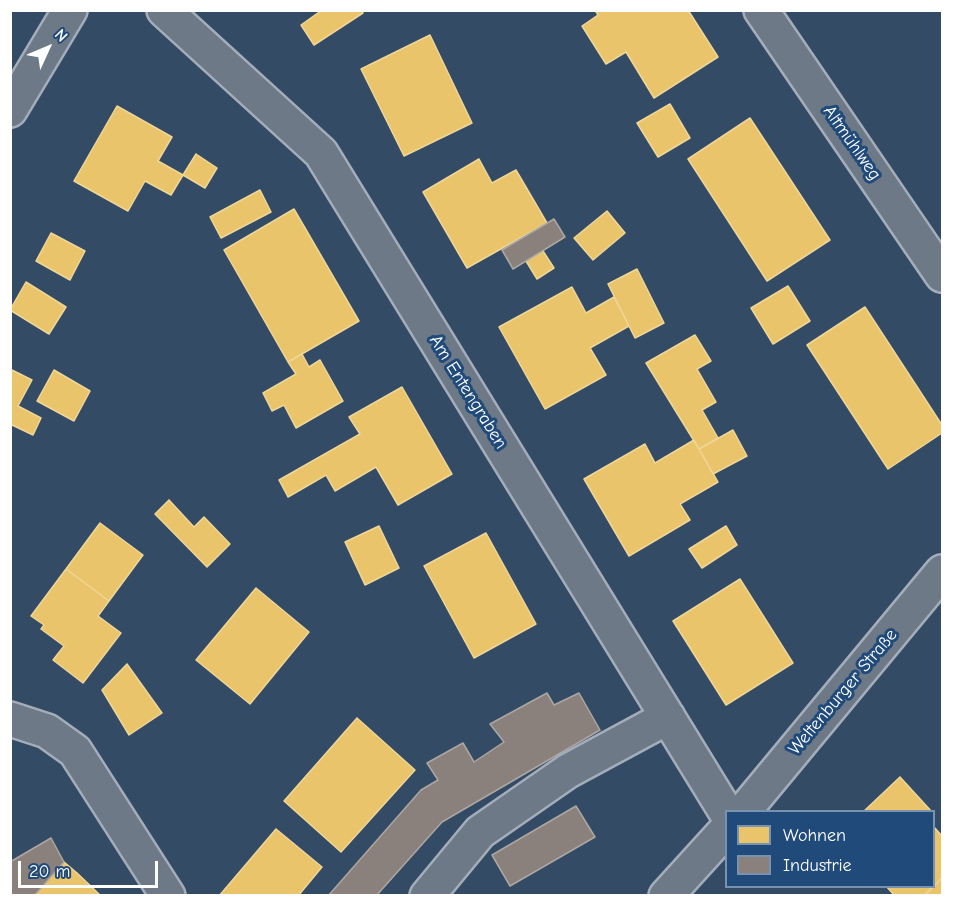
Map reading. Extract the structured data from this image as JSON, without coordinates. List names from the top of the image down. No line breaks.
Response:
{"streets":{"street":["Altmühlweg","Am Entengraben","Weltenburger Straße"]},"legend":["Wohnen","Industrie"],"scale_bar":"20 m","north":"top right"}
